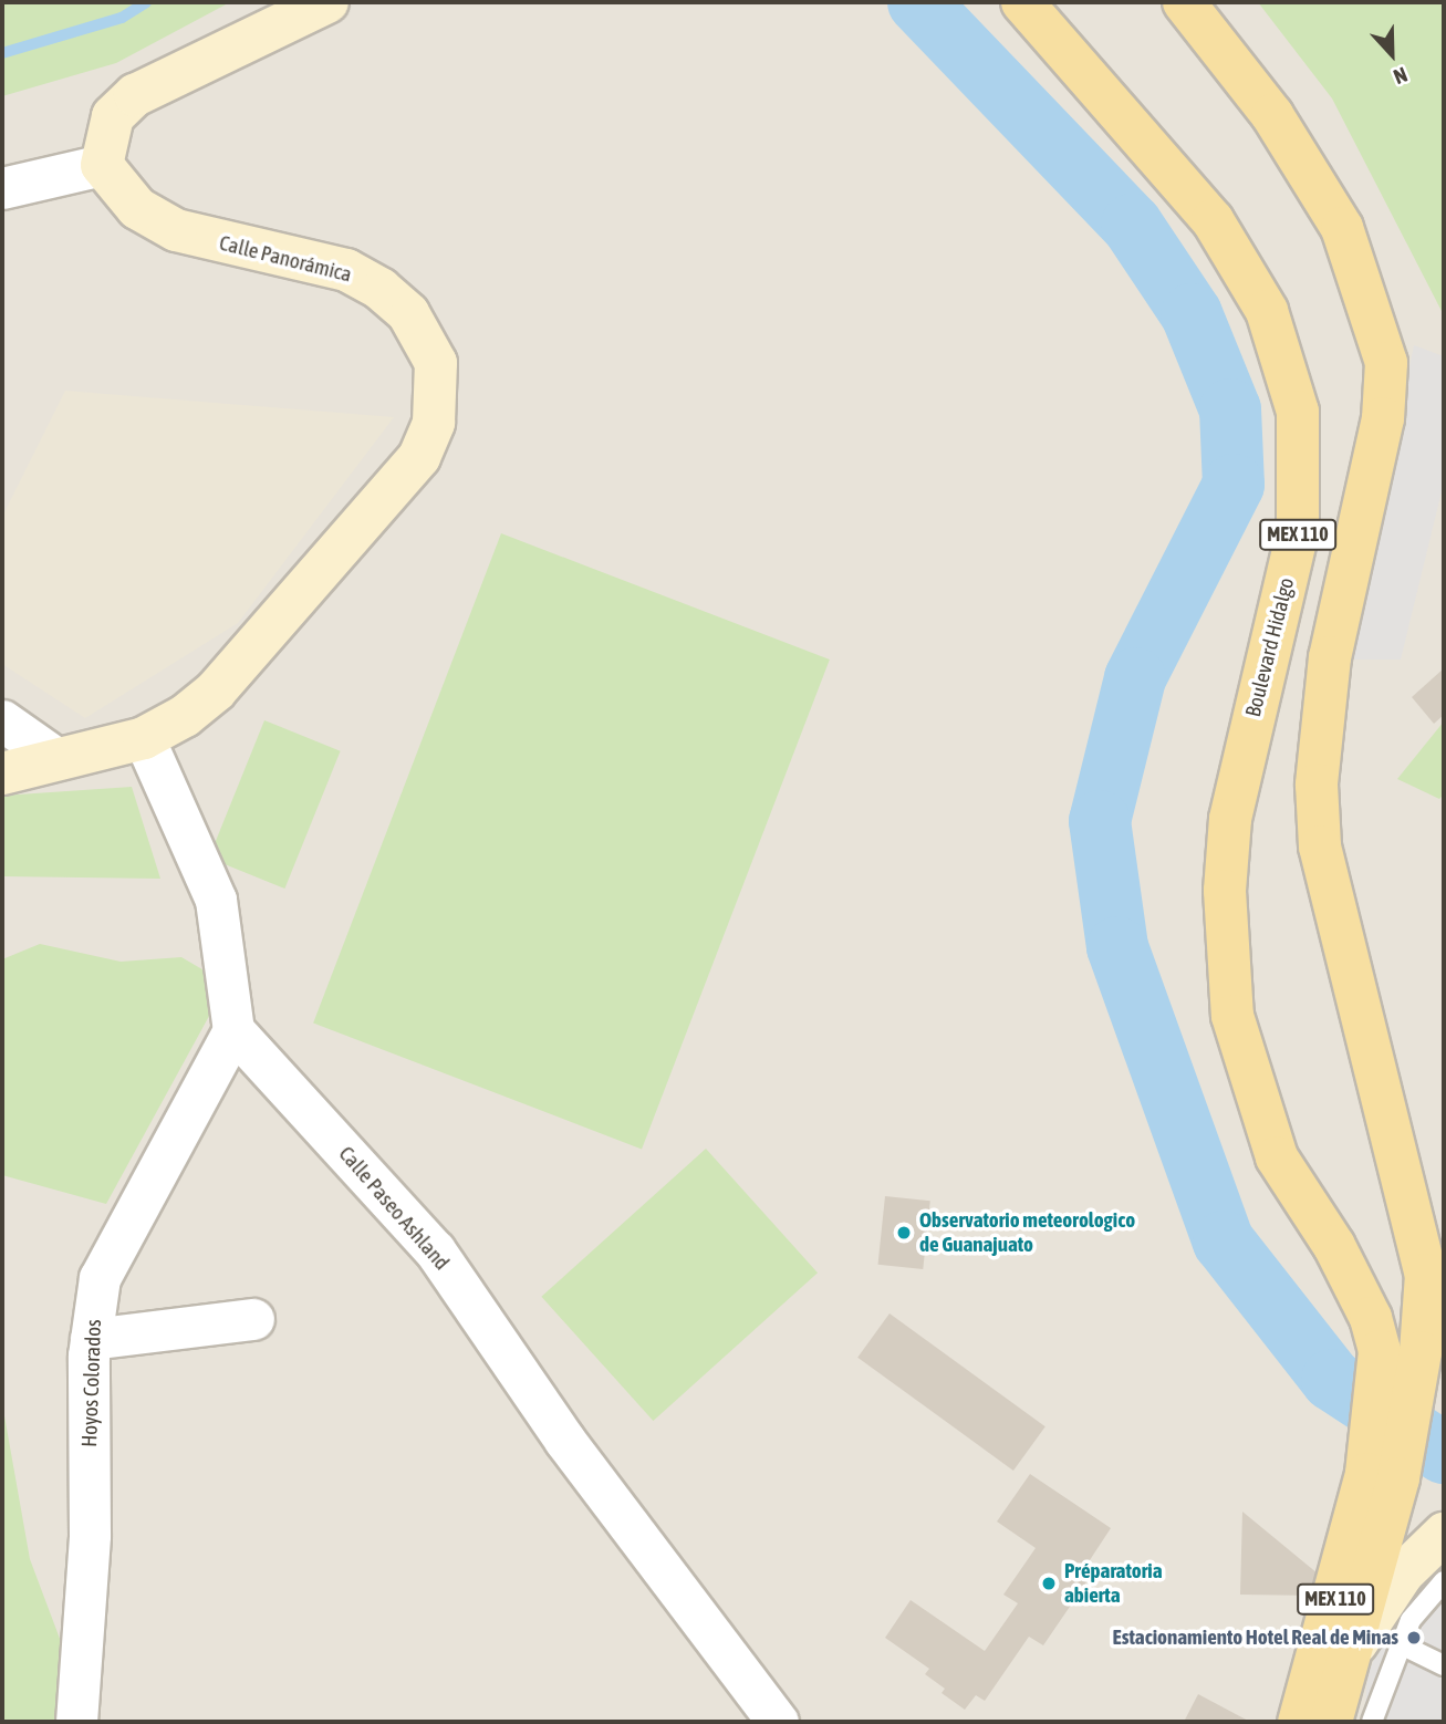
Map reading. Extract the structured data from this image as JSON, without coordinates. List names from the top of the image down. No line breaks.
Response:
{"streets":{"main road":["MEX 110","Boulevard Hidalgo"],"street":["Calle Panorámica","Calle Paseo Ashland","Hoyos Colorados"]},"crossings":[["MEX 110","Boulevard Hidalgo"],["Calle Paseo Ashland","Hoyos Colorados"]],"places":["Observatorio meteorologico de Guanajuato","Préparatoria abierta","Estacionamiento Hotel Real de Minas"],"north":"bottom"}
